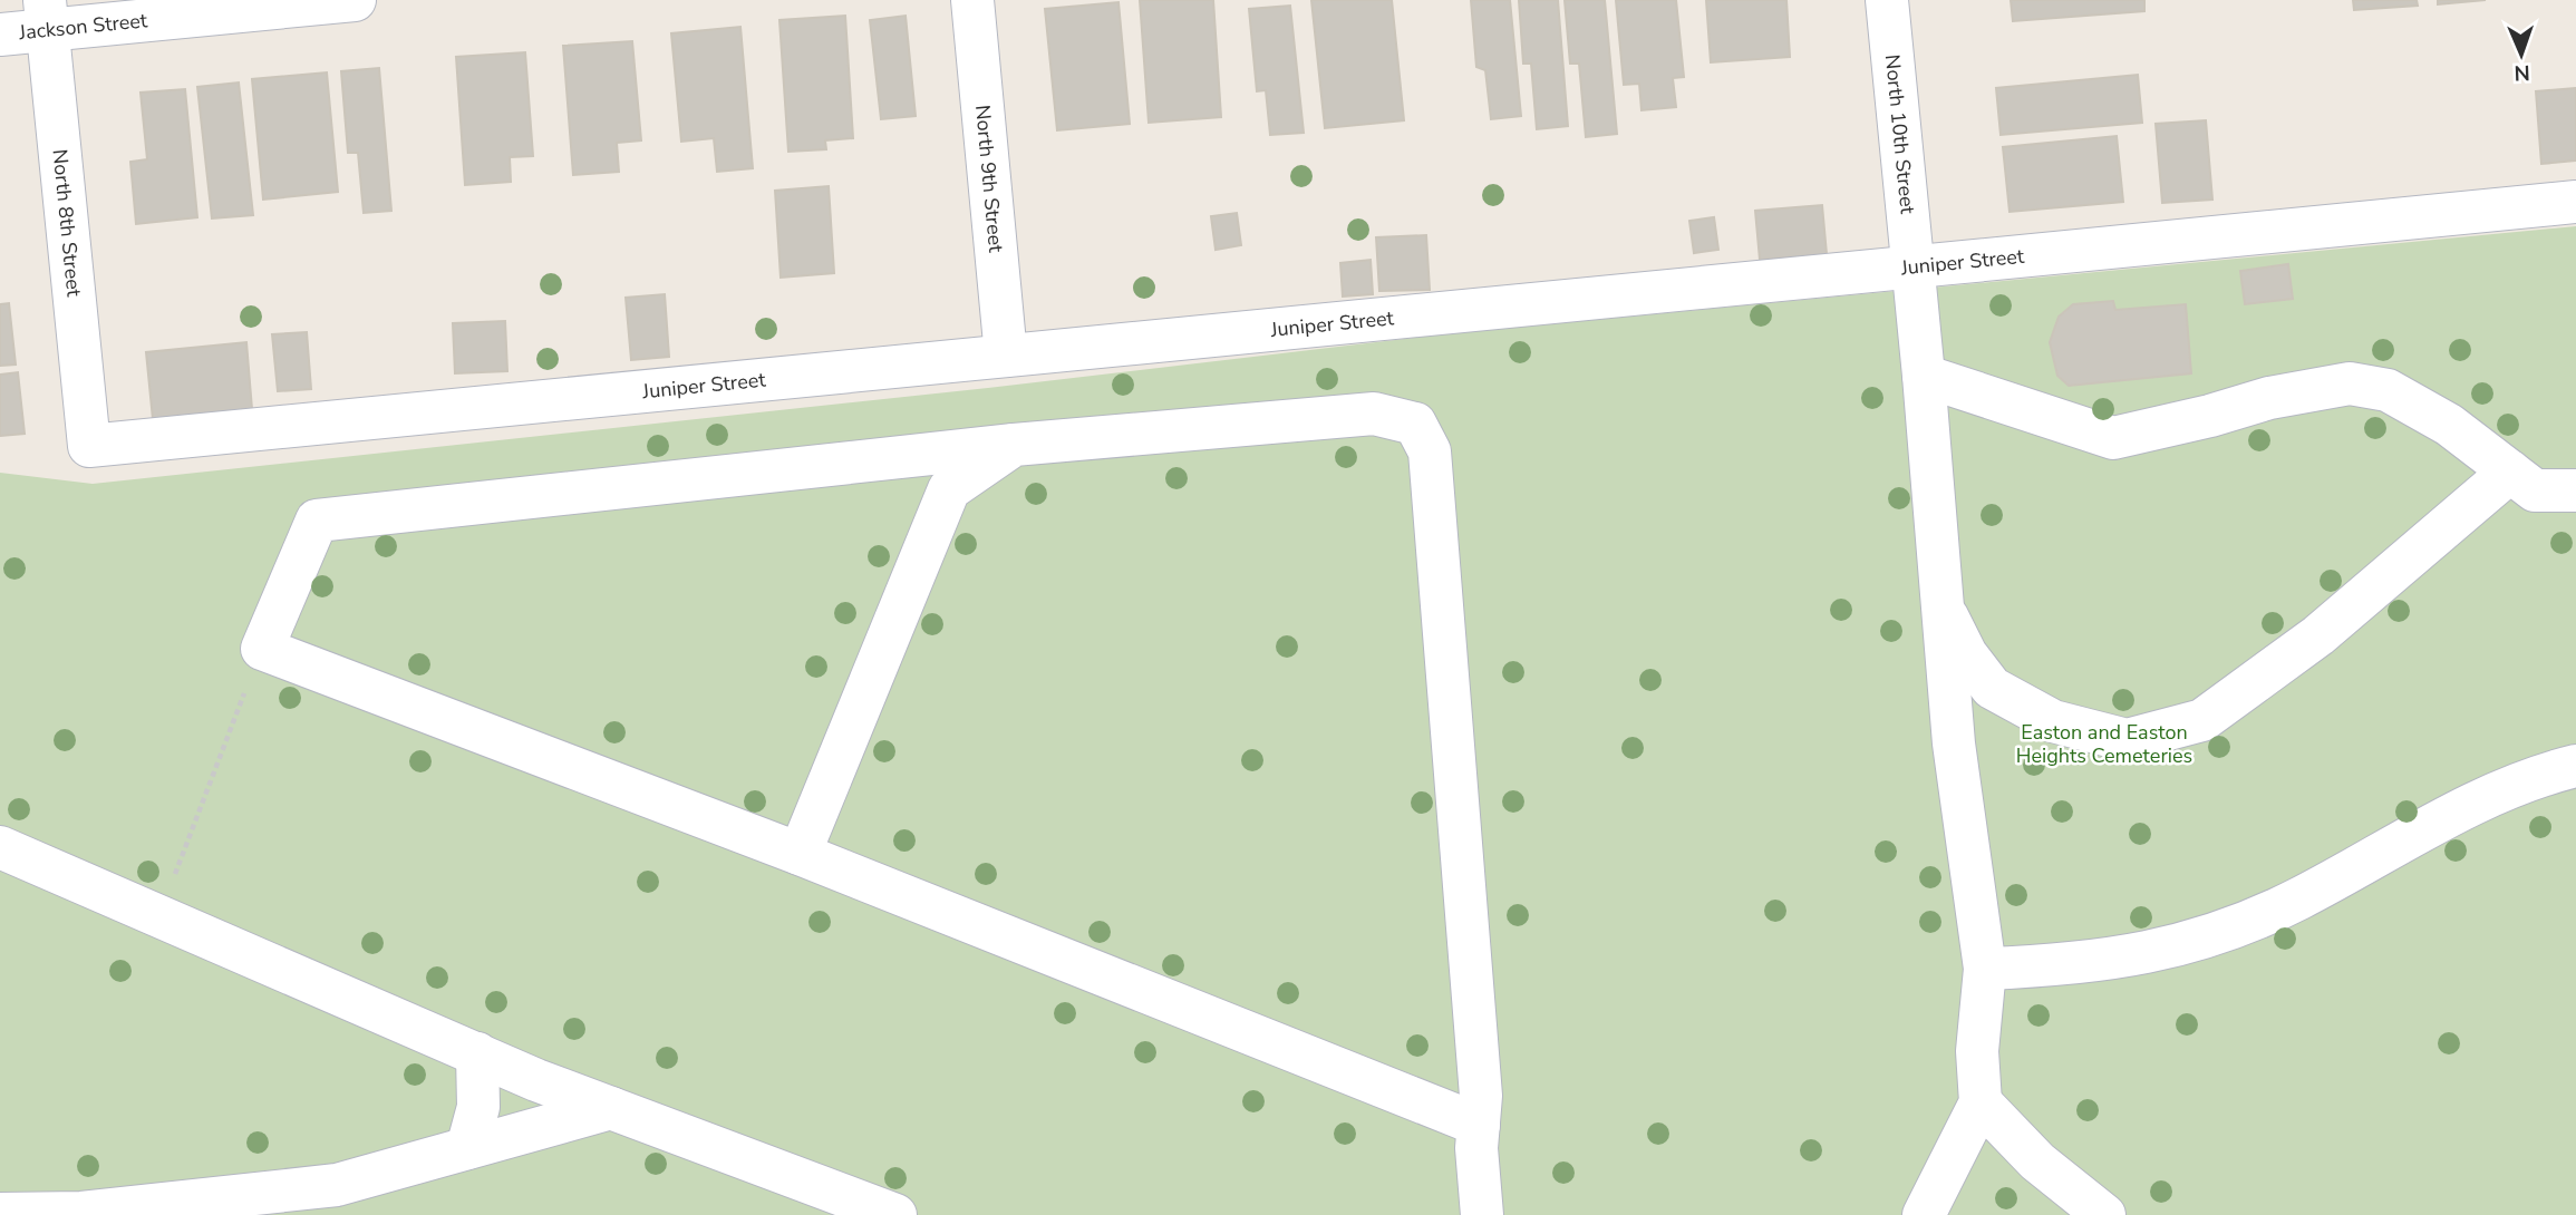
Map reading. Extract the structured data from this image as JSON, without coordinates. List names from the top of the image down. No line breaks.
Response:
{"streets":{"street":["Jackson Street","North 10th Street","North 9th Street","North 8th Street","Juniper Street"]},"crossings":[["Jackson Street","North 8th Street"],["North 10th Street","Juniper Street"],["North 9th Street","Juniper Street"],["North 8th Street","Juniper Street"]],"parks":["Easton and Easton Heights Cemeteries"],"north":"bottom"}
